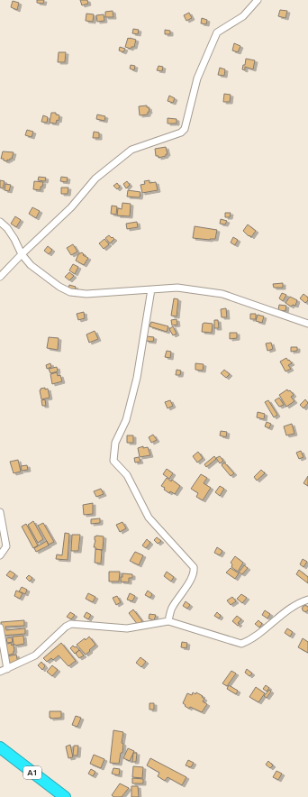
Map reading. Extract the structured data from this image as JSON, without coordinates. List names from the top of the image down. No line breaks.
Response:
{"streets":{"highway":["A1"]}}
